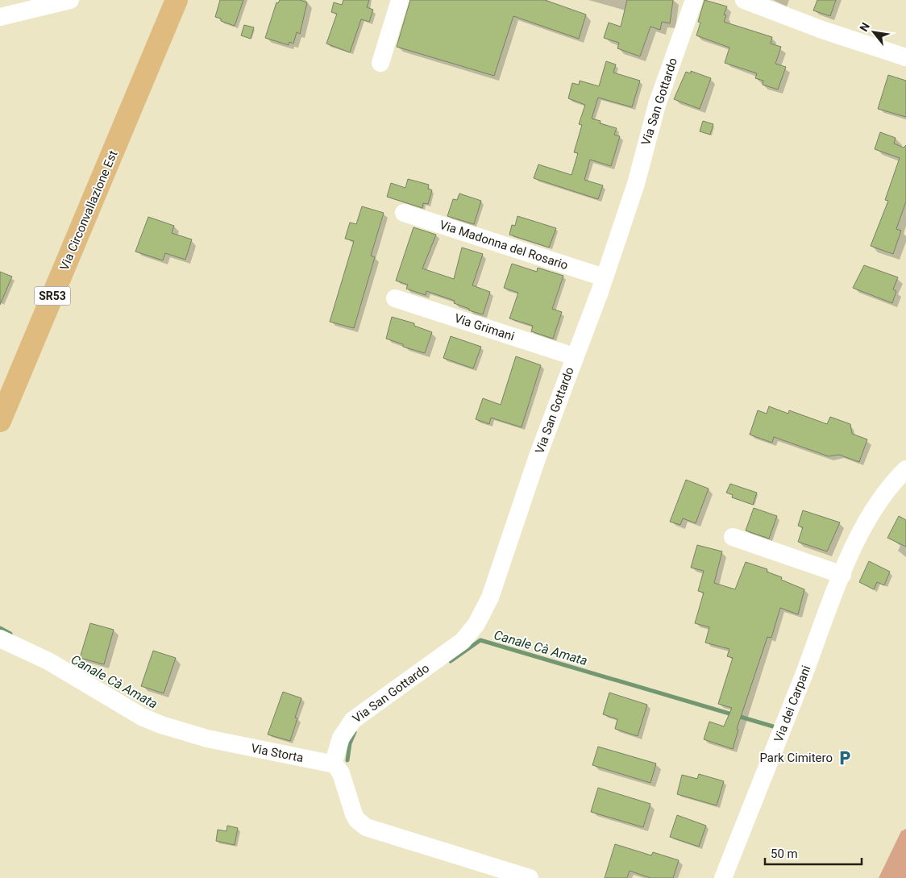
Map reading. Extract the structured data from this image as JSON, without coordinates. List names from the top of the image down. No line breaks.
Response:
{"streets":{"main road":["Via Circonvallazione Est","SR53"],"street":["Via San Gottardo","Via Madonna del Rosario","Via Grimani","Via dei Carpani","Via Storta"]},"crossings":[["Via San Gottardo","Via Madonna del Rosario"],["Via San Gottardo","Via Grimani"],["Via San Gottardo","Via Storta"]],"water":["Canale Cà Amata"],"places":{"parking":["Park Cimitero"]},"scale_bar":"50 m","north":"top left"}
